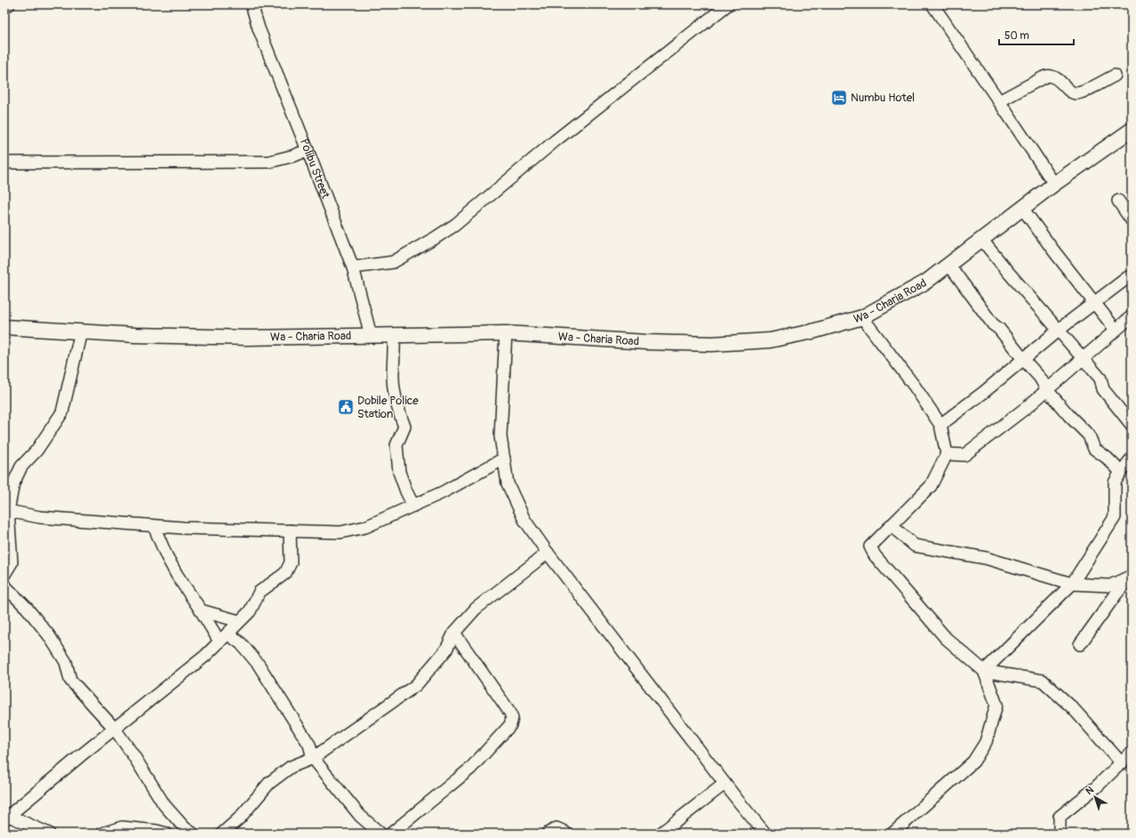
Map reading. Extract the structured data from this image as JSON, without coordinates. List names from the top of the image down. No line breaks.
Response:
{"streets":{"street":["Polibu Street","Wa - Charia Road"]},"crossings":[["Polibu Street","Wa - Charia Road"]],"places":{"hotel":["Numbu Hotel"],"public building":["Dobile Police Station"]},"scale_bar":"50 m","north":"top left"}
